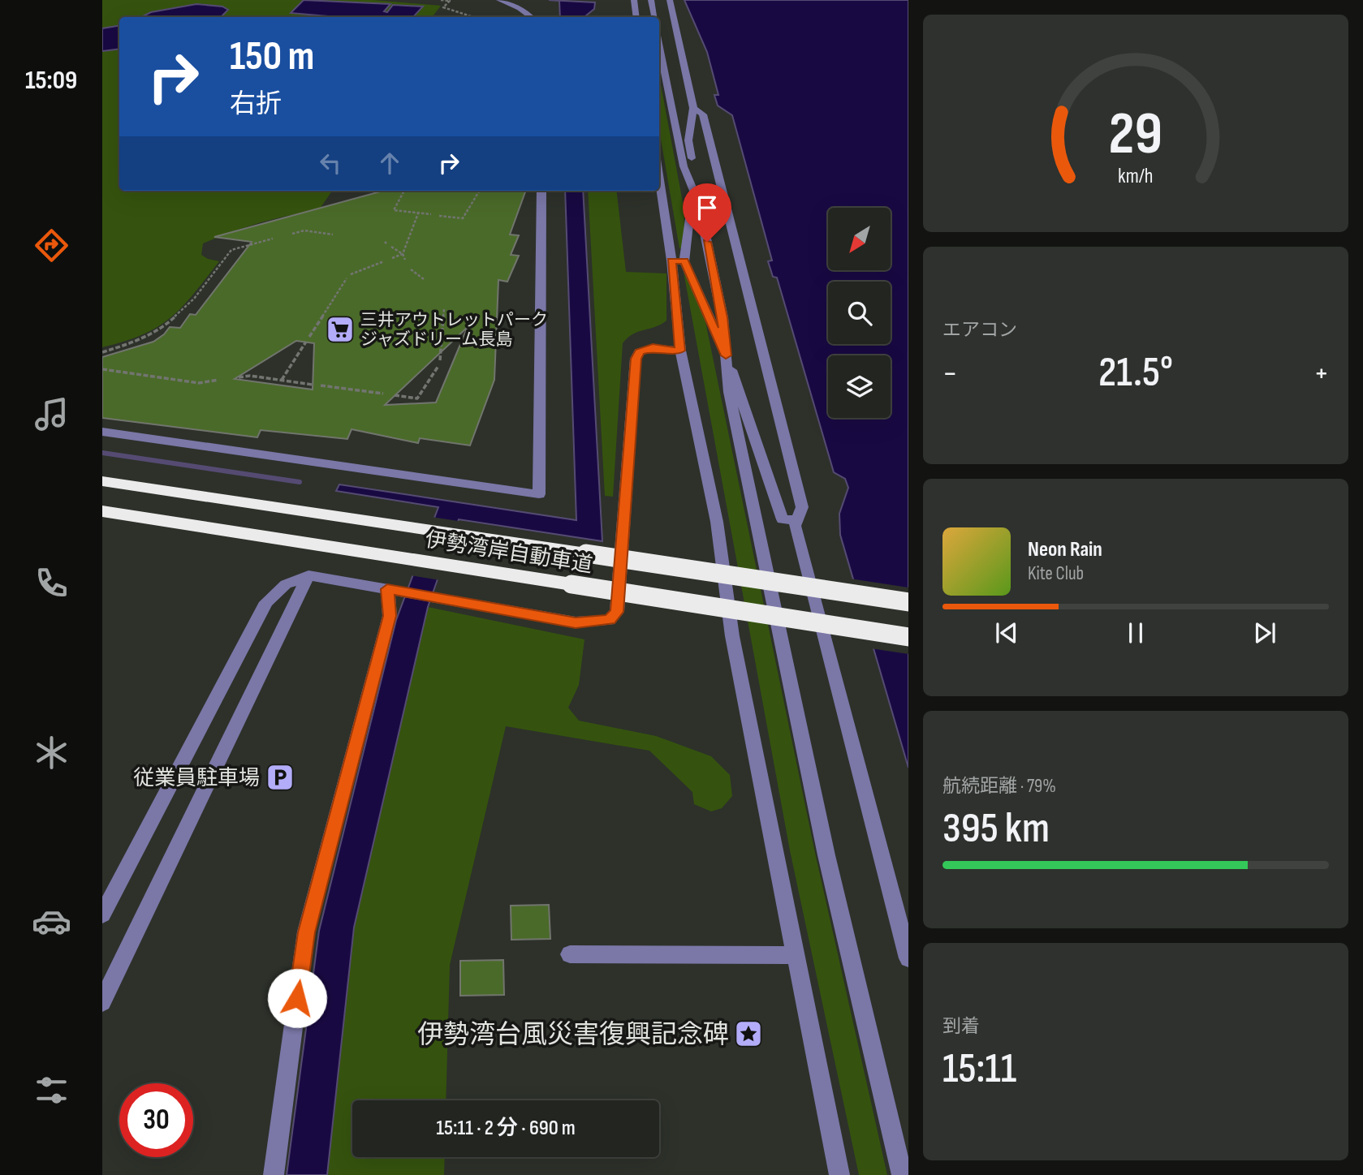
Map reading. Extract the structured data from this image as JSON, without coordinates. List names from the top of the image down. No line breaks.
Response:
{"streets":{"highway":["伊勢湾岸自動車道"]},"places":{"supermarket":["三井アウトレットパーク ジャズドリーム長島"],"parking":["従業員駐車場"],"place":["伊勢湾台風災害復興記念碑"]},"north":"bottom left","page":{"tabs":"15:09","turn":["150 m","右折"],"tile":["エアコン",["航続距離 · 79%","395 km"],["到着","15:11"]],"heat":["−","21.5°","+"],"song":["Neon Rain","Kite Club"],"limit":"30","trip":"15:11 · 2 分 · 690 m","gauge":["29","km/h"]}}
